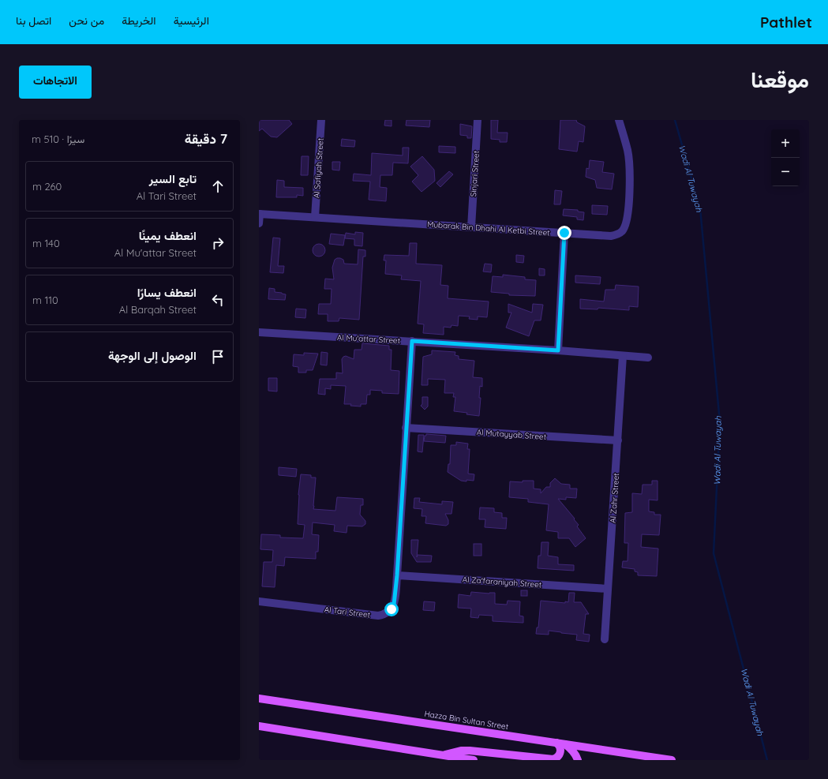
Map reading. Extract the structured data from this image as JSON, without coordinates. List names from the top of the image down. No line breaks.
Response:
{"streets":{"main road":["Hazza Bin Sultan Street"],"street":["Al Safiyah Street","Sinjari Street","Mubarak Bin Dhahi Al Ketbi Street","Al Mu'attar Street","Al Mutayyab Street","Al Zahr Street","Al Za'faraniyah Street","Al Tari Street"]},"crossings":[["Al Safiyah Street","Mubarak Bin Dhahi Al Ketbi Street"],["Sinjari Street","Mubarak Bin Dhahi Al Ketbi Street"],["Al Mu'attar Street","Al Zahr Street"],["Al Mu'attar Street","Al Tari Street"],["Al Mutayyab Street","Al Zahr Street"],["Al Mutayyab Street","Al Tari Street"],["Al Zahr Street","Al Za'faraniyah Street"],["Al Za'faraniyah Street","Al Tari Street"]],"water":["Wadi Al Tuwayah"],"page":{"header":"Pathlet","nav":["الرئيسية","الخريطة","من نحن","اتصل بنا"],"title":"موقعنا","buttons":"الاتجاهات","heading":["7 دقيقة","سيرًا · 510 m"],"map_buttons":["+","−"],"list":[["تابع السير","Al Tari Street","260 m"],["انعطف يمينًا","Al Mu'attar Street","140 m"],["انعطف يسارًا","Al Barqah Street","110 m"],"الوصول إلى الوجهة"]}}
